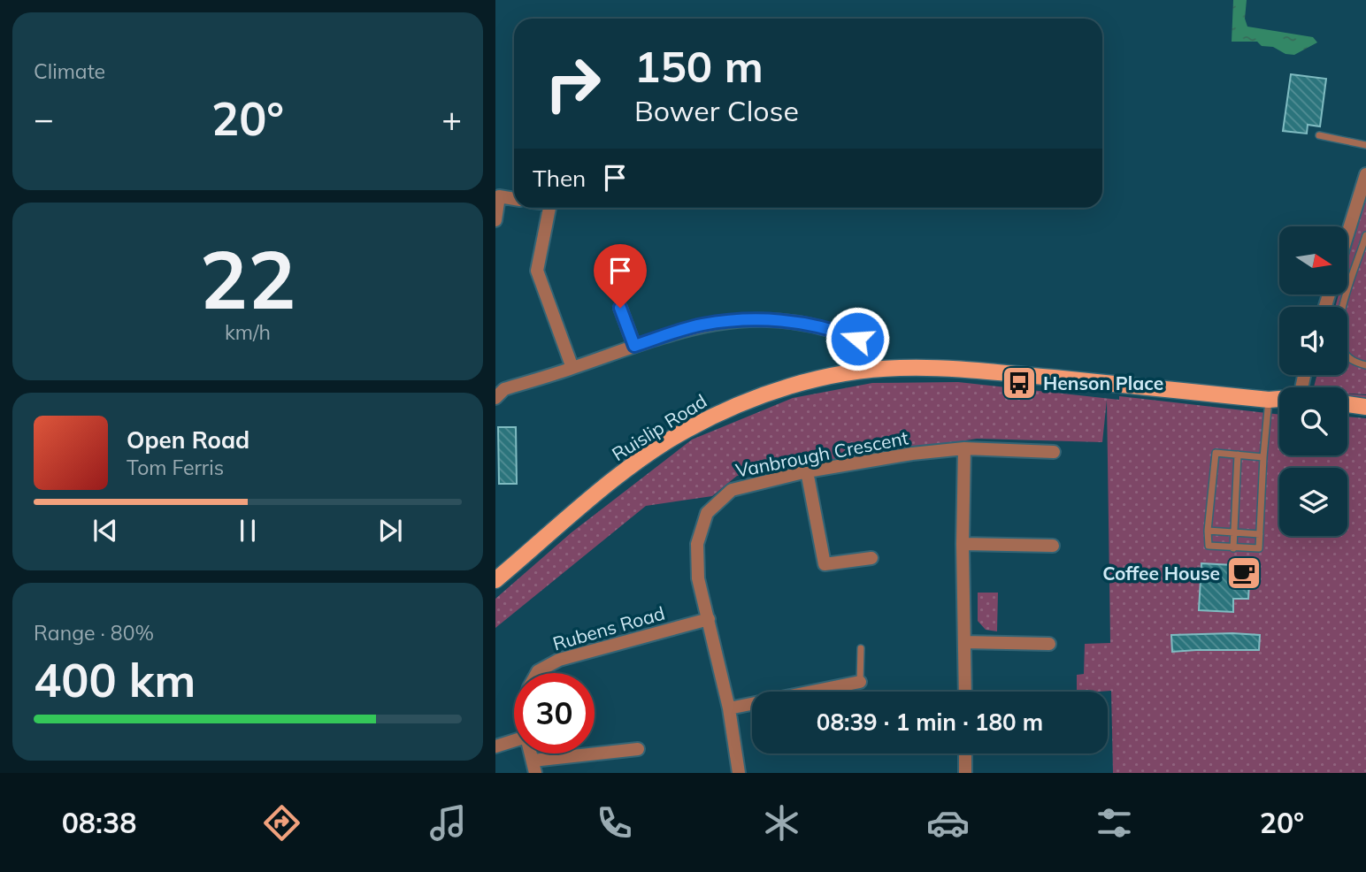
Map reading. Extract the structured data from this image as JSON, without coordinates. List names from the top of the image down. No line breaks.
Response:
{"streets":{"main road":["Ruislip Road"],"street":["Vanbrough Crescent","Rubens Road"]},"crossings":[["Vanbrough Crescent","Rubens Road"]],"places":{"bus stop":["Henson Place"],"cafe":["Coffee House"]},"north":"right","page":{"tile":["Climate",["22","km/h"],["Range · 80%","400 km"]],"turn":["150 m","Bower Close"],"heat":["−","20°","+"],"then":"Then","song":["Open Road","Tom Ferris"],"limit":"30","trip":"08:39 · 1 min · 180 m","tabs":["08:38","20°"]}}
